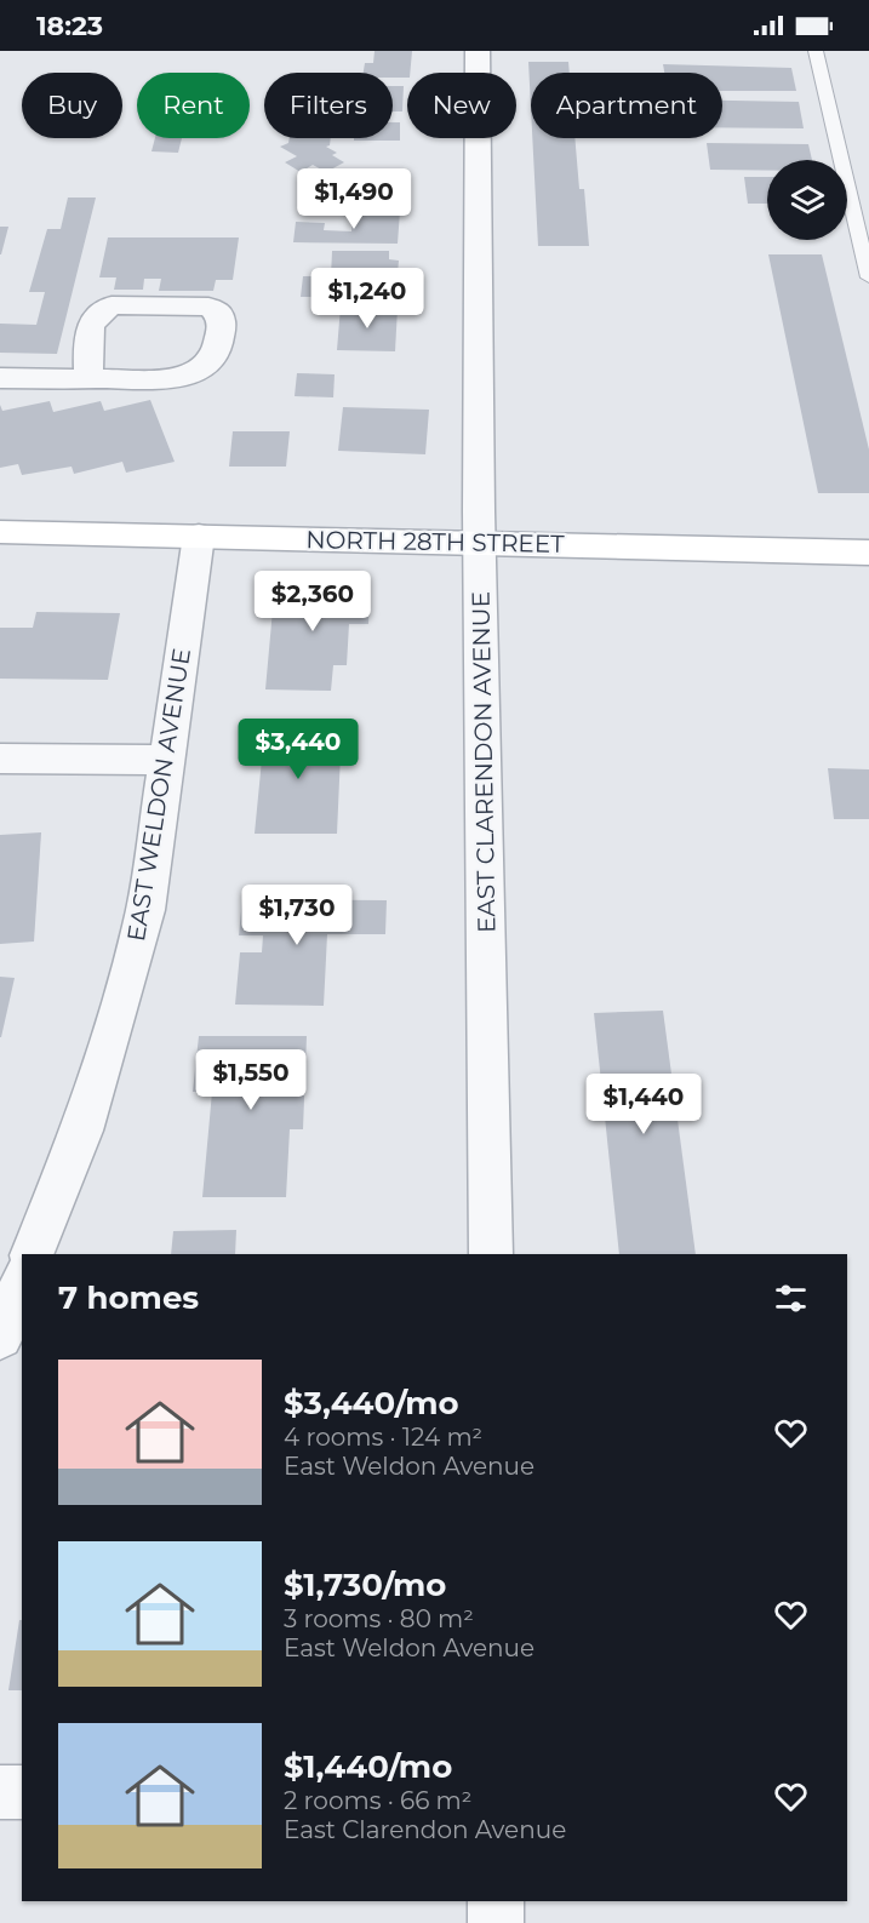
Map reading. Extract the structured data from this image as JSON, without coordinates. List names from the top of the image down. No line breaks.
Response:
{"streets":{"street":["NORTH 28TH STREET","EAST CLARENDON AVENUE","EAST WELDON AVENUE"]},"crossings":[["NORTH 28TH STREET","EAST CLARENDON AVENUE"],["NORTH 28TH STREET","EAST WELDON AVENUE"]],"page":{"status":"18:23","chip":["Buy","Rent","Filters","New","Apartment"],"price":["$1,490","$1,240","$2,360","$3,440","$1,730","$1,550","$1,440"],"heading":"7 homes","list":[{"name":"$3,440/mo","note":"4 rooms · 124 m² · East Weldon Avenue"},{"name":"$1,730/mo","note":"3 rooms · 80 m² · East Weldon Avenue"},{"name":"$1,440/mo","note":"2 rooms · 66 m² · East Clarendon Avenue"}]}}
